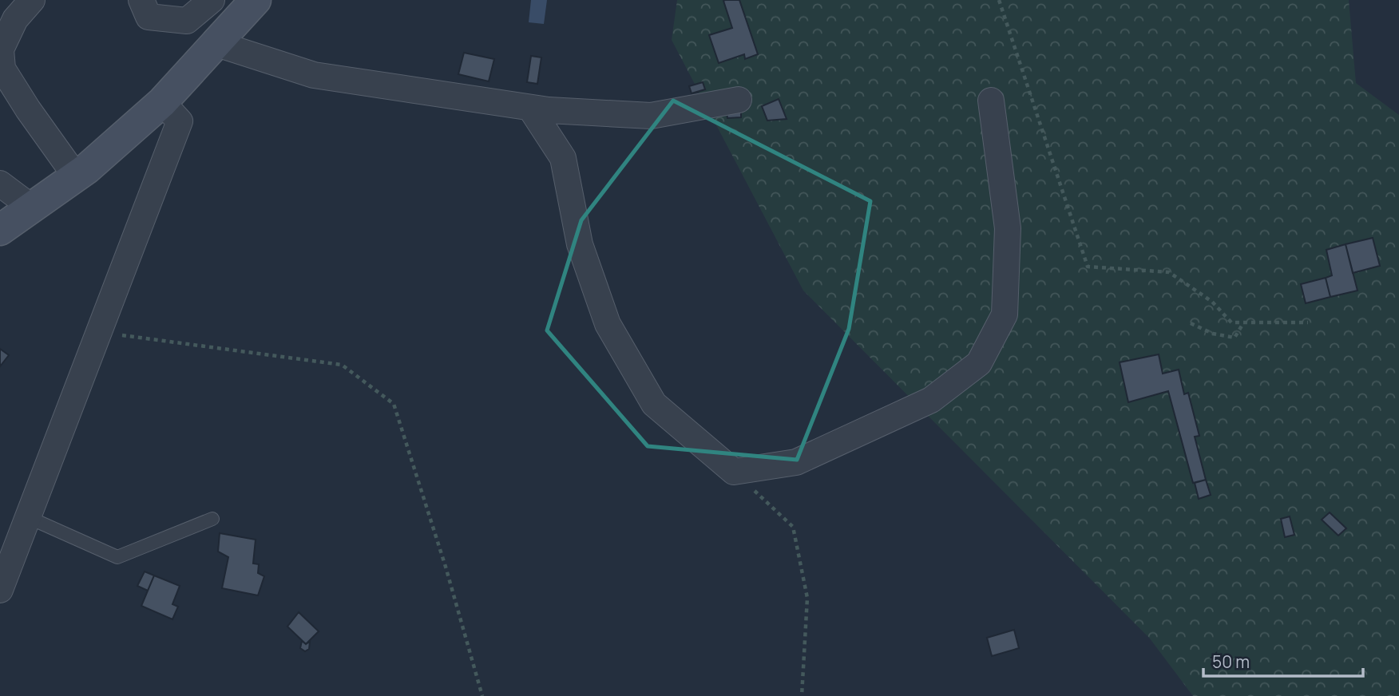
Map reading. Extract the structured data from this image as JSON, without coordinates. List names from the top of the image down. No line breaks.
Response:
{"scale_bar":"50 m"}
